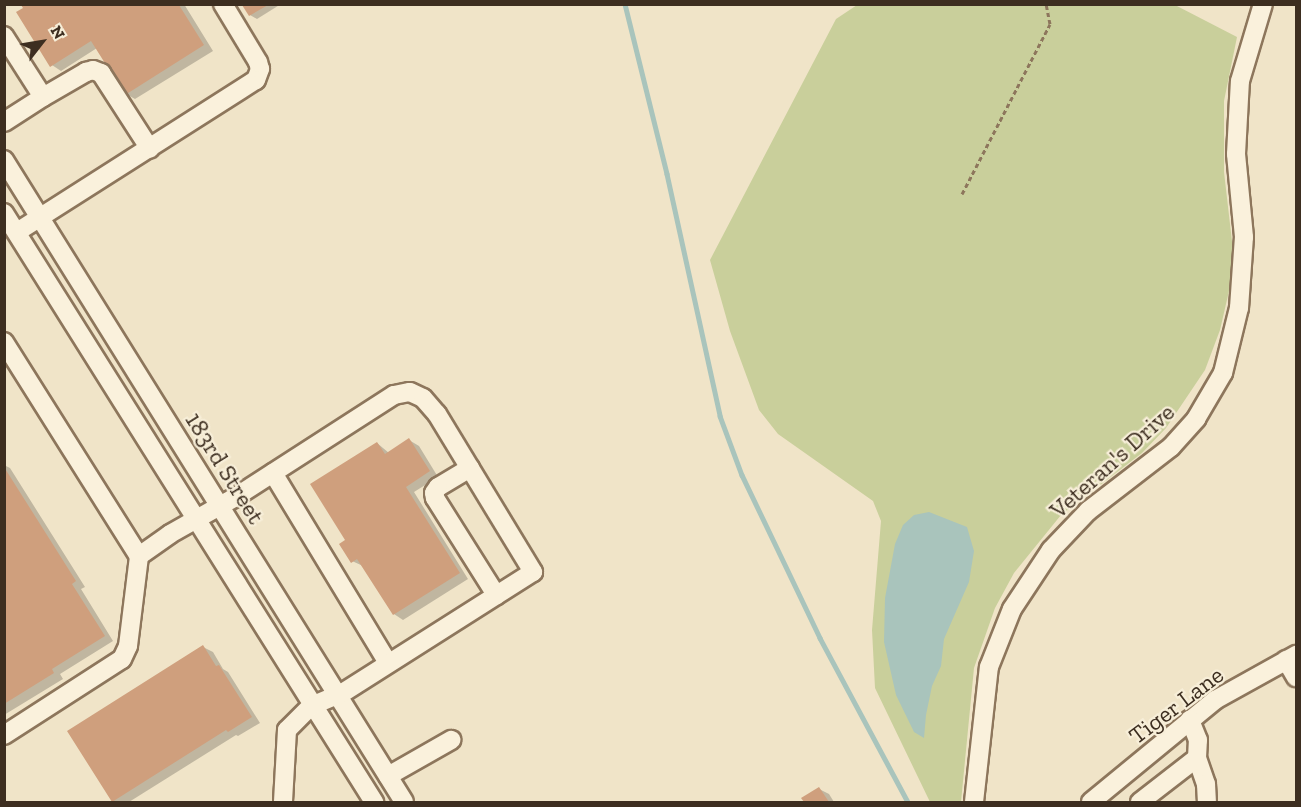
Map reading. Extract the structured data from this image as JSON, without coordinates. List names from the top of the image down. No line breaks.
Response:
{"streets":{"street":["Veteran's Drive","183rd Street","Tiger Lane"]},"north":"top right"}
